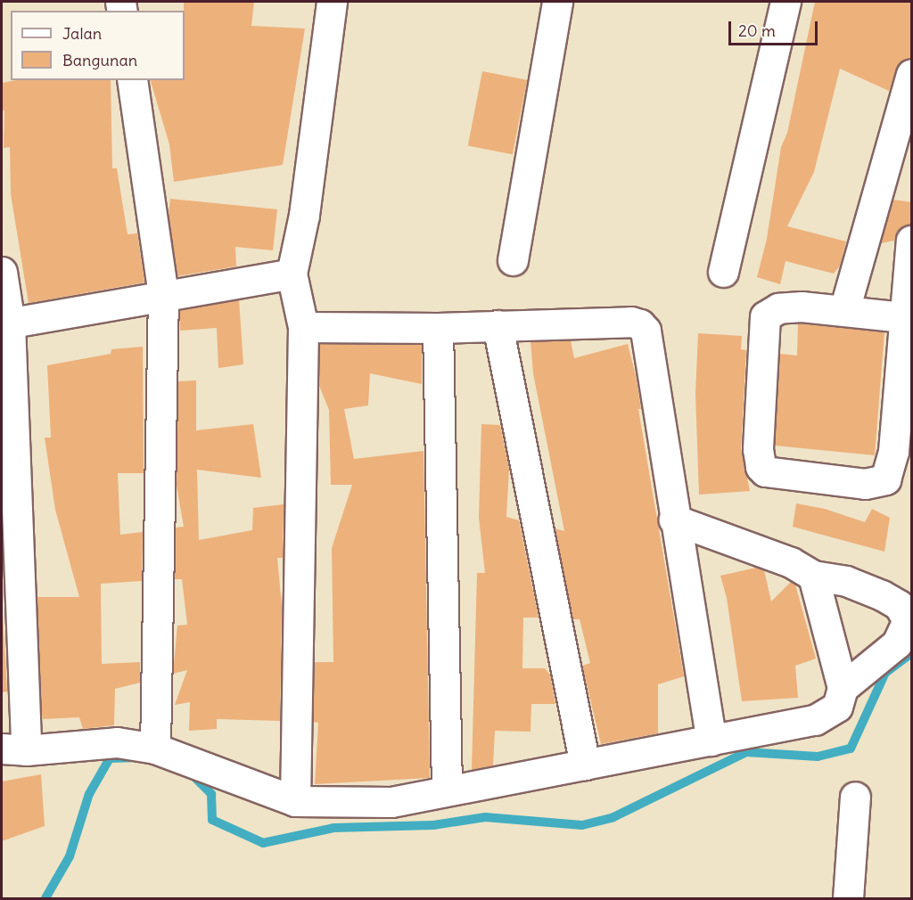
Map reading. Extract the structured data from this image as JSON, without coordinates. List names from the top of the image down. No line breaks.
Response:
{"legend":["Jalan","Bangunan"],"scale_bar":"20 m"}
